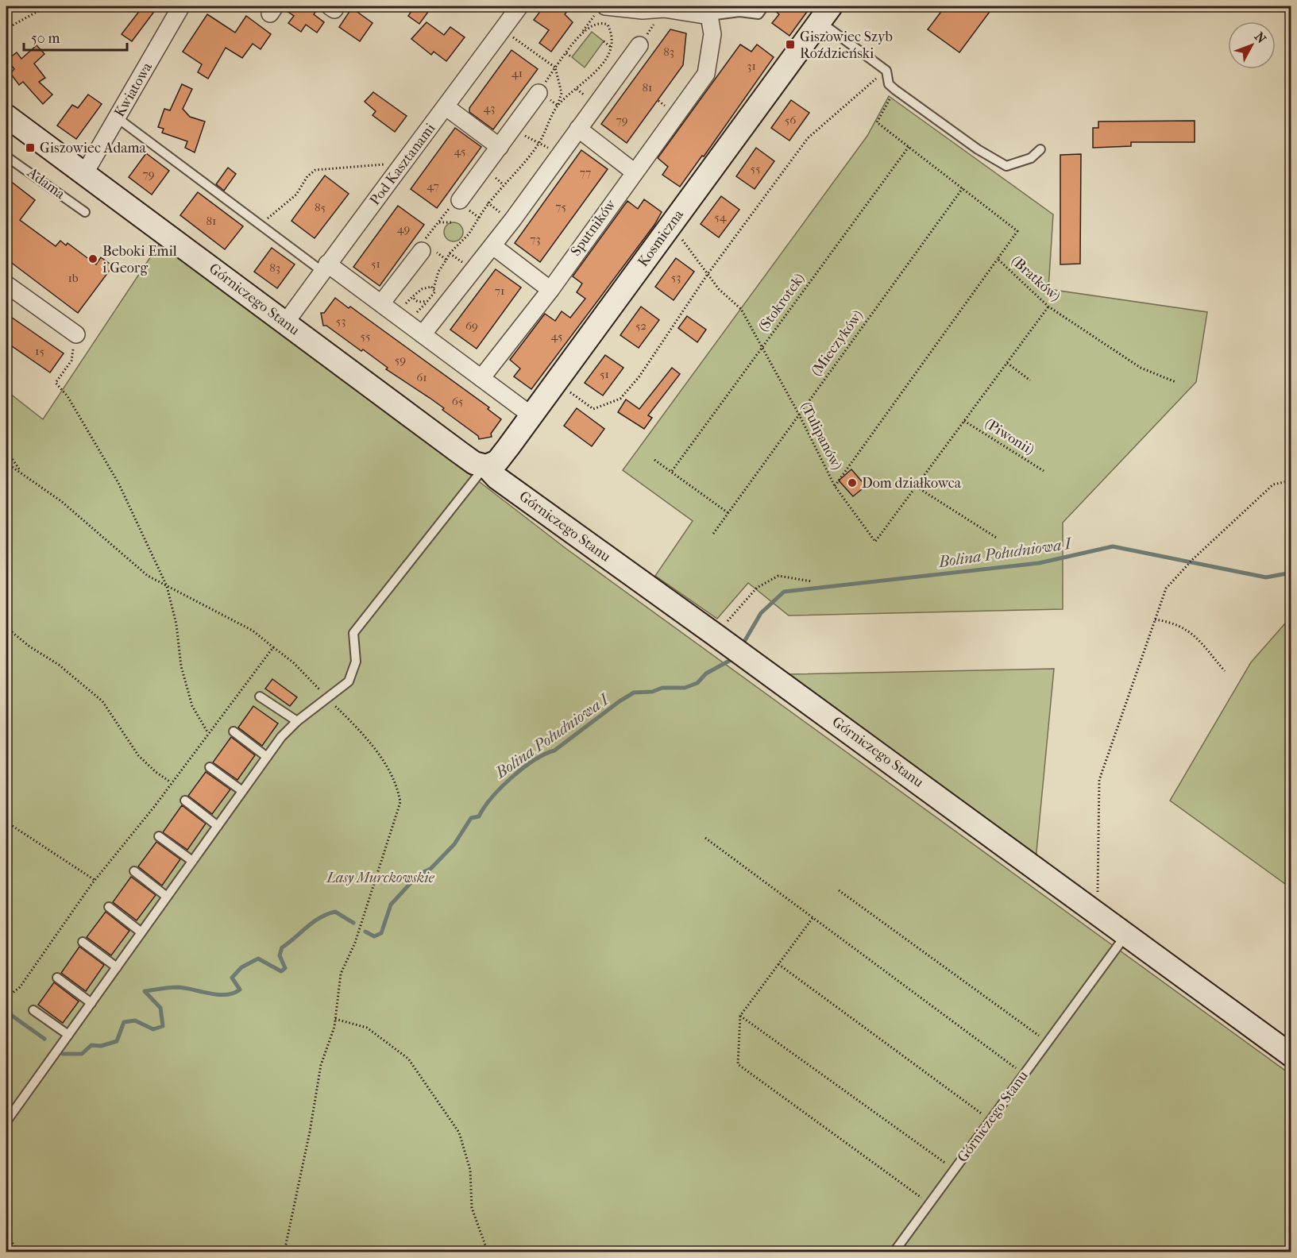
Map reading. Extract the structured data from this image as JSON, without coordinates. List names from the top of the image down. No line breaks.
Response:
{"streets":{"street":["Kwiatowa","Pod Kasztanami","Sputników","Kosmiczna","Górniczego Stanu"],"lane":["Adama"],"path":["(Bratków)","(Stokrotek)","(Mieczyków)","(Tulipanów)","(Piwonii)"]},"crossings":[["Kwiatowa","Górniczego Stanu"],["Pod Kasztanami","Górniczego Stanu"],["Kosmiczna","Górniczego Stanu"],["Kosmiczna","(Tulipanów)"],["(Bratków)","(Stokrotek)"],["(Bratków)","(Mieczyków)"],["(Bratków)","(Tulipanów)"],["(Stokrotek)","(Tulipanów)"],["(Mieczyków)","(Tulipanów)"],["(Tulipanów)","(Piwonii)"]],"water":["Bolina Południowa I"],"parks":["Lasy Murckowskie"],"places":{"transit":["Giszowiec Szyb Roździeński","Giszowiec Adama"],"other":["Beboki Emil i Georg","Dom działkowca"]},"house_numbers":["83","31","41","81","43","79","56","45","55","77","79","47","75","85","54","81","49","73","51","83","53","1b","71","53","69","52","55","45","15","59","51","61","65"],"scale_bar":"50 m","north":"top right"}
